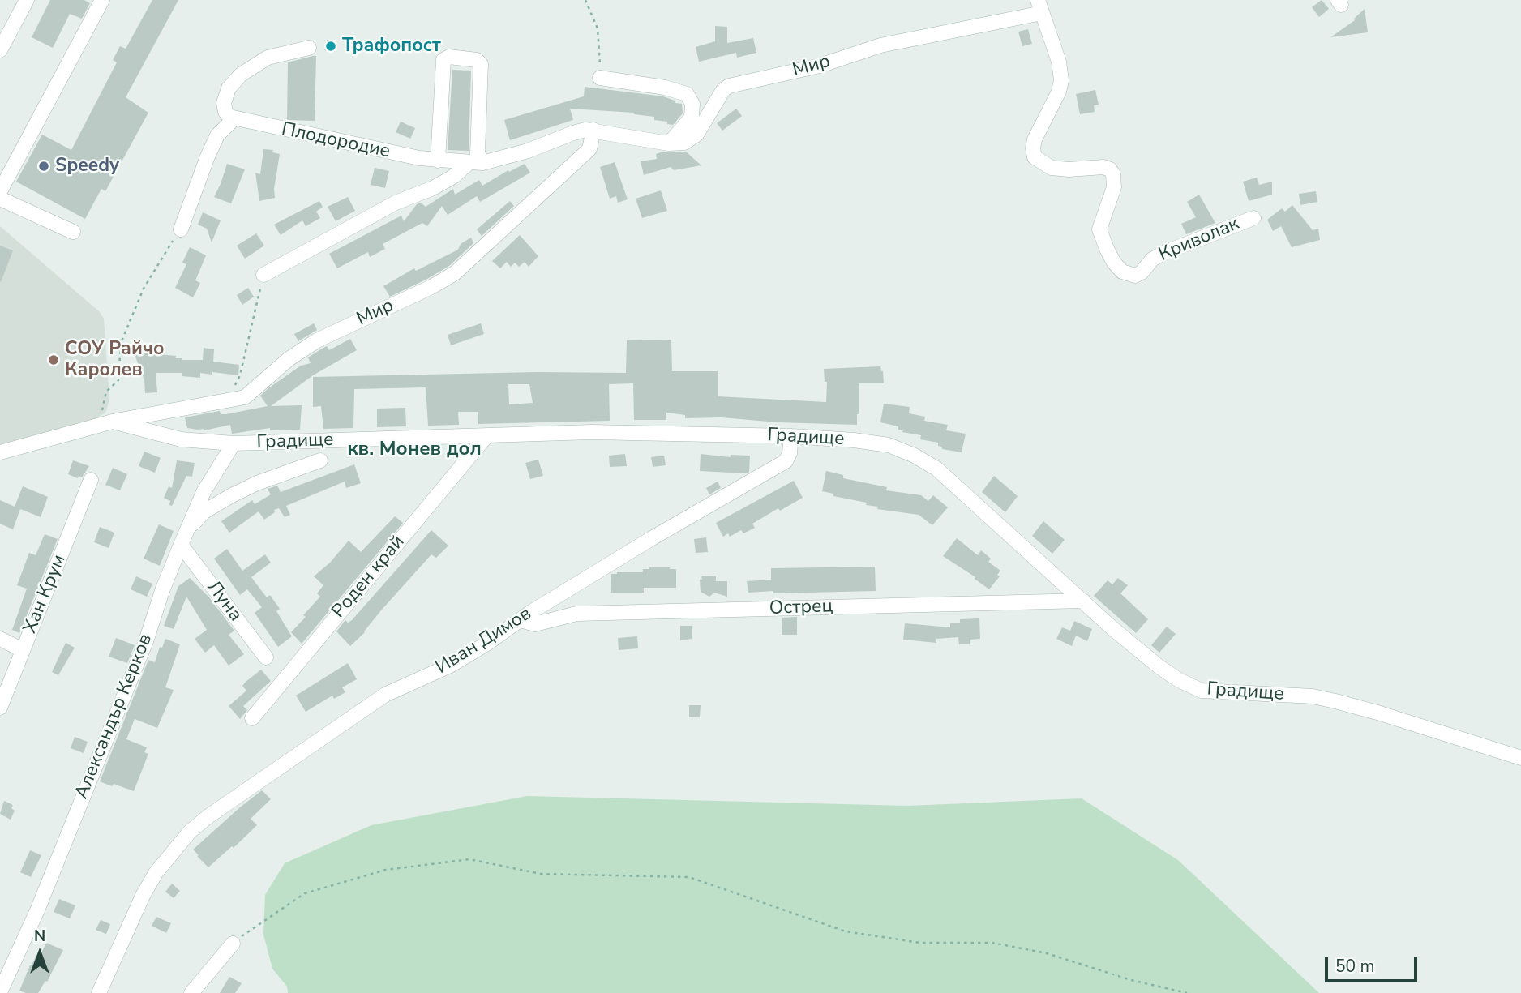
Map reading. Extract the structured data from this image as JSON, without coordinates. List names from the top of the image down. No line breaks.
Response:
{"streets":{"street":["Мир","Плодородие","Криволак","Градище","Роден край","Хан Крум","Луна","Острец","Иван Димов","Александър Керков"]},"crossings":[["Мир","Плодородие"],["Мир","Криволак"],["Мир","Градище"],["Градище","Роден край"],["Градище","Острец"],["Градище","Иван Димов"],["Градище","Александър Керков"],["Луна","Александър Керков"],["Острец","Иван Димов"]],"districts":["кв. Монев дол"],"places":["Трафопост","Speedy","СОУ Райчо Каролев"],"scale_bar":"50 m","north":"top"}
